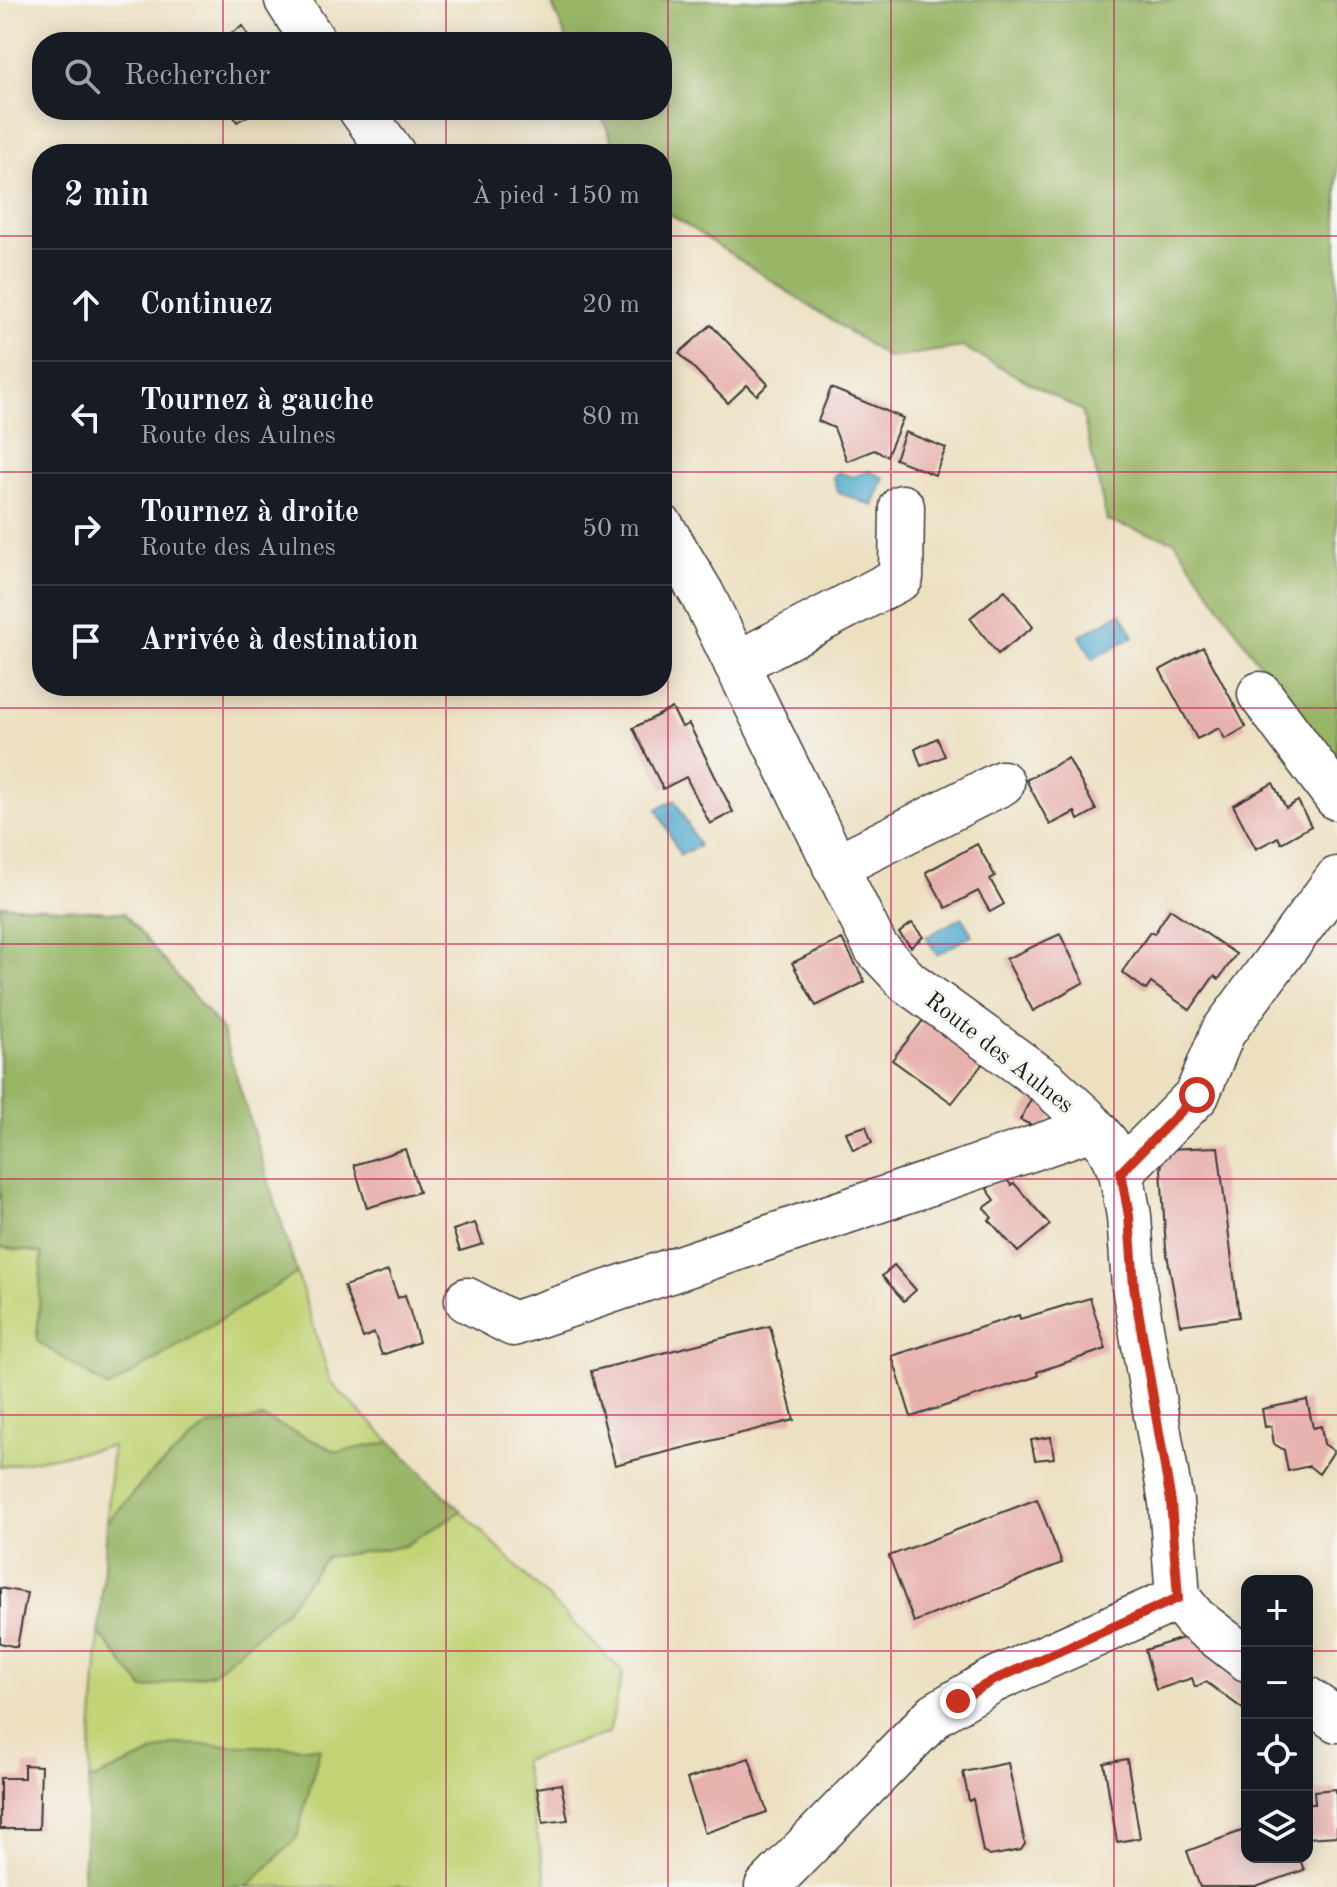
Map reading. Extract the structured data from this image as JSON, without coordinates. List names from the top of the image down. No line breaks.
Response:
{"streets":{"street":["Route des Aulnes"]},"page":{"search":"Rechercher","heading":["2 min","À pied · 150 m"],"list":[["Continuez","20 m"],["Tournez à gauche","Route des Aulnes","80 m"],["Tournez à droite","Route des Aulnes","50 m"],"Arrivée à destination"],"map_buttons":["+","−"]}}
